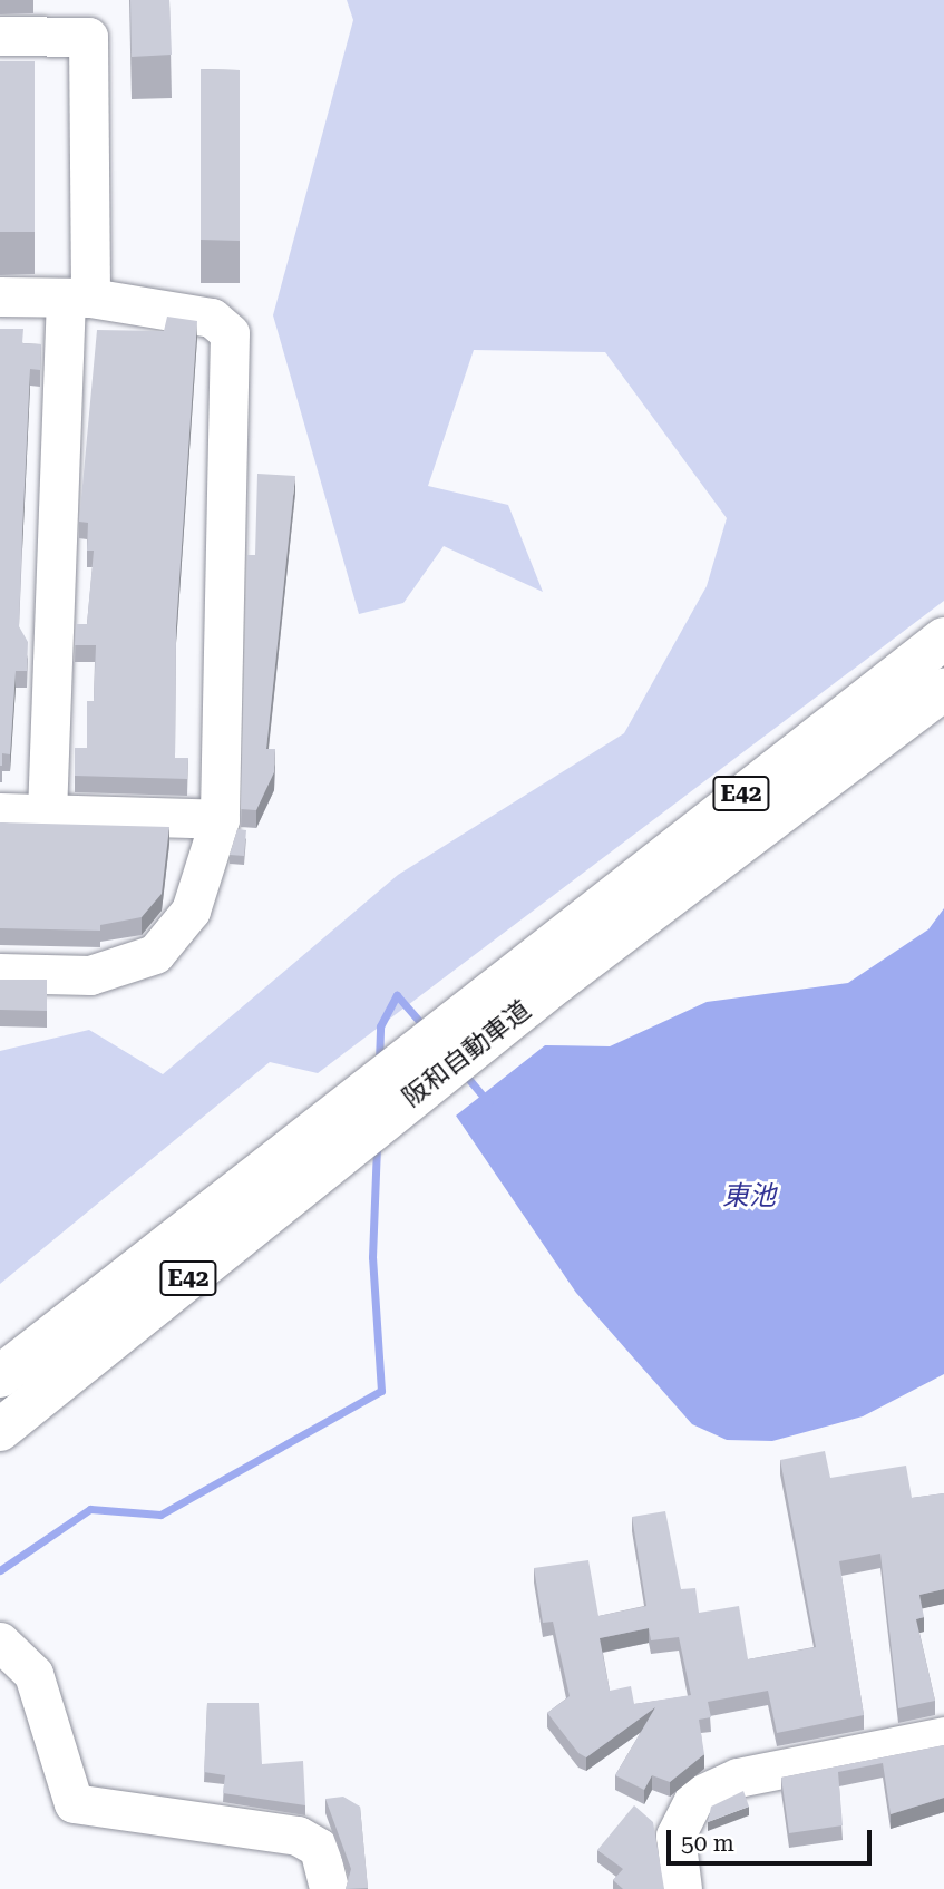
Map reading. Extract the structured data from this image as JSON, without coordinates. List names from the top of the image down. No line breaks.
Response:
{"streets":{"highway":["E42","阪和自動車道"]},"water":["東池"],"scale_bar":"50 m"}
